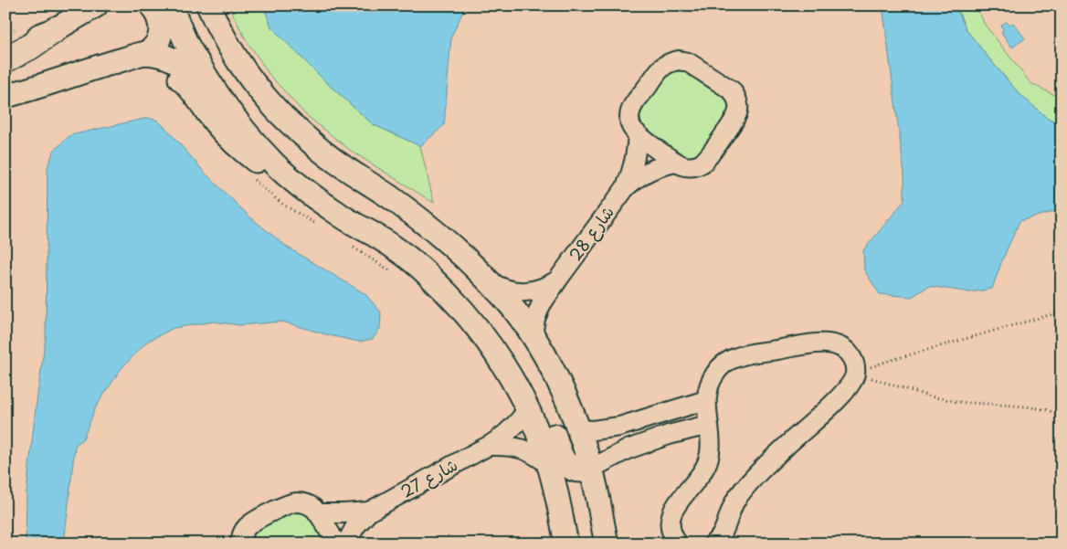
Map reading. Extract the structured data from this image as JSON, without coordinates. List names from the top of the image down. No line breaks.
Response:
{"streets":{"street":["شارع 28","شارع 27"]}}
